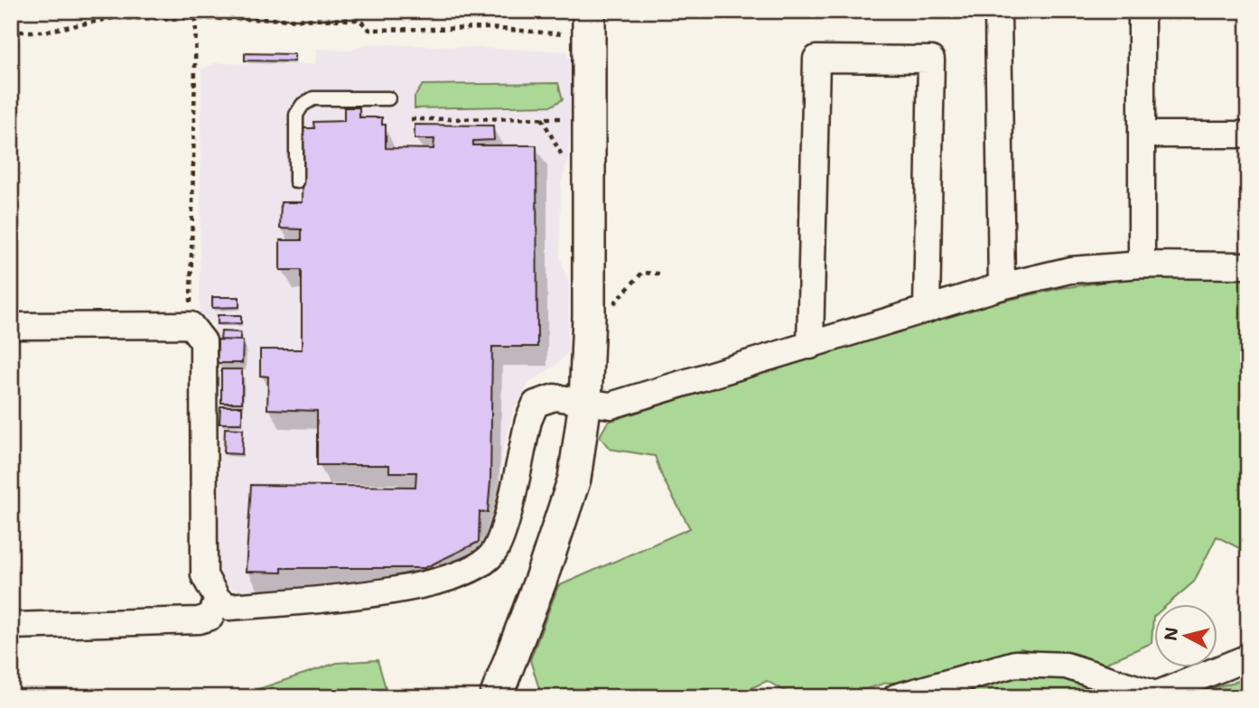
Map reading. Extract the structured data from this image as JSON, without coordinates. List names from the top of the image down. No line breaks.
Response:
{"north":"left"}
